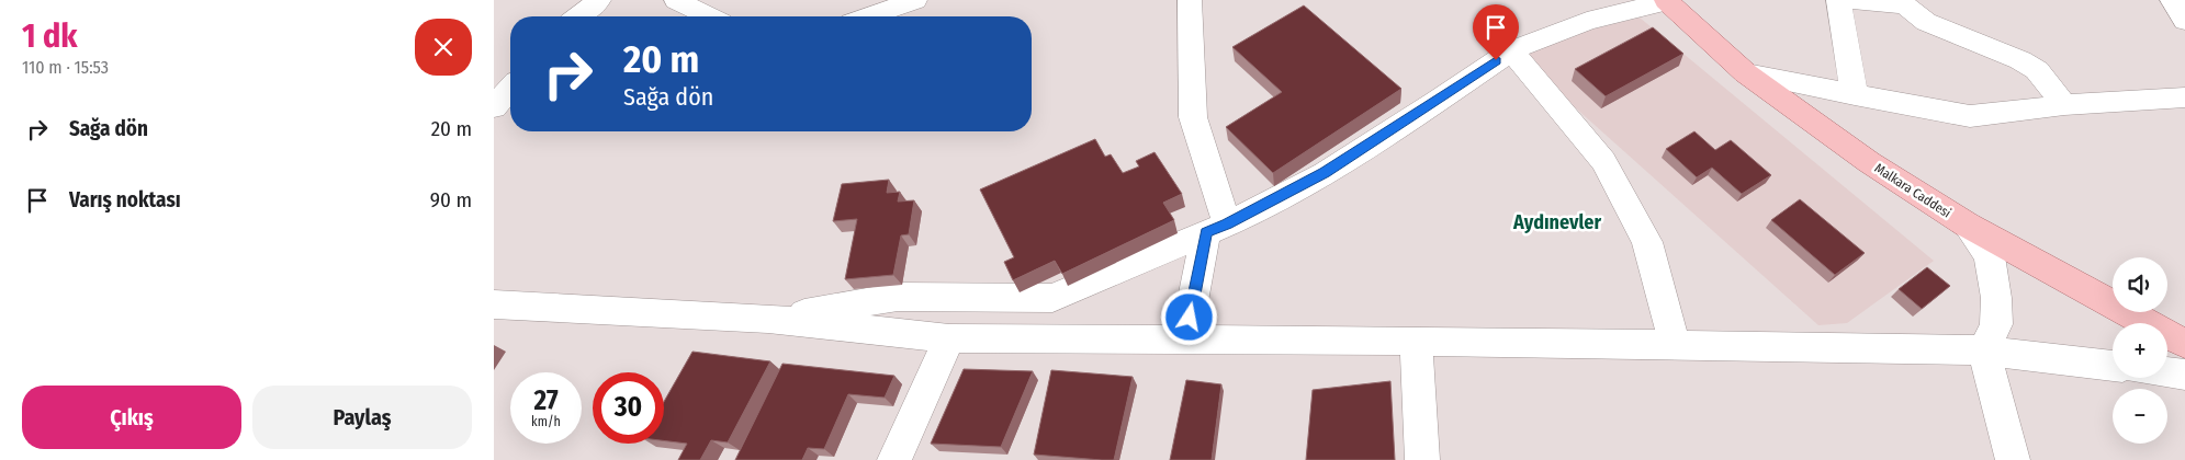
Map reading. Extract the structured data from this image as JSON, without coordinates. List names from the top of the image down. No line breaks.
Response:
{"streets":{"main road":["Malkara Caddesi"]},"districts":["Aydınevler"],"page":{"heading":["1 dk","110 m · 15:53"],"turn":["20 m","Sağa dön"],"list":[{"name":"Sağa dön","value":"20 m"},{"name":"Varış noktası","value":"90 m"}],"map_buttons":["+","−"],"speed":"27 km/h","limit":"30","buttons":["Çıkış","Paylaş"]}}
